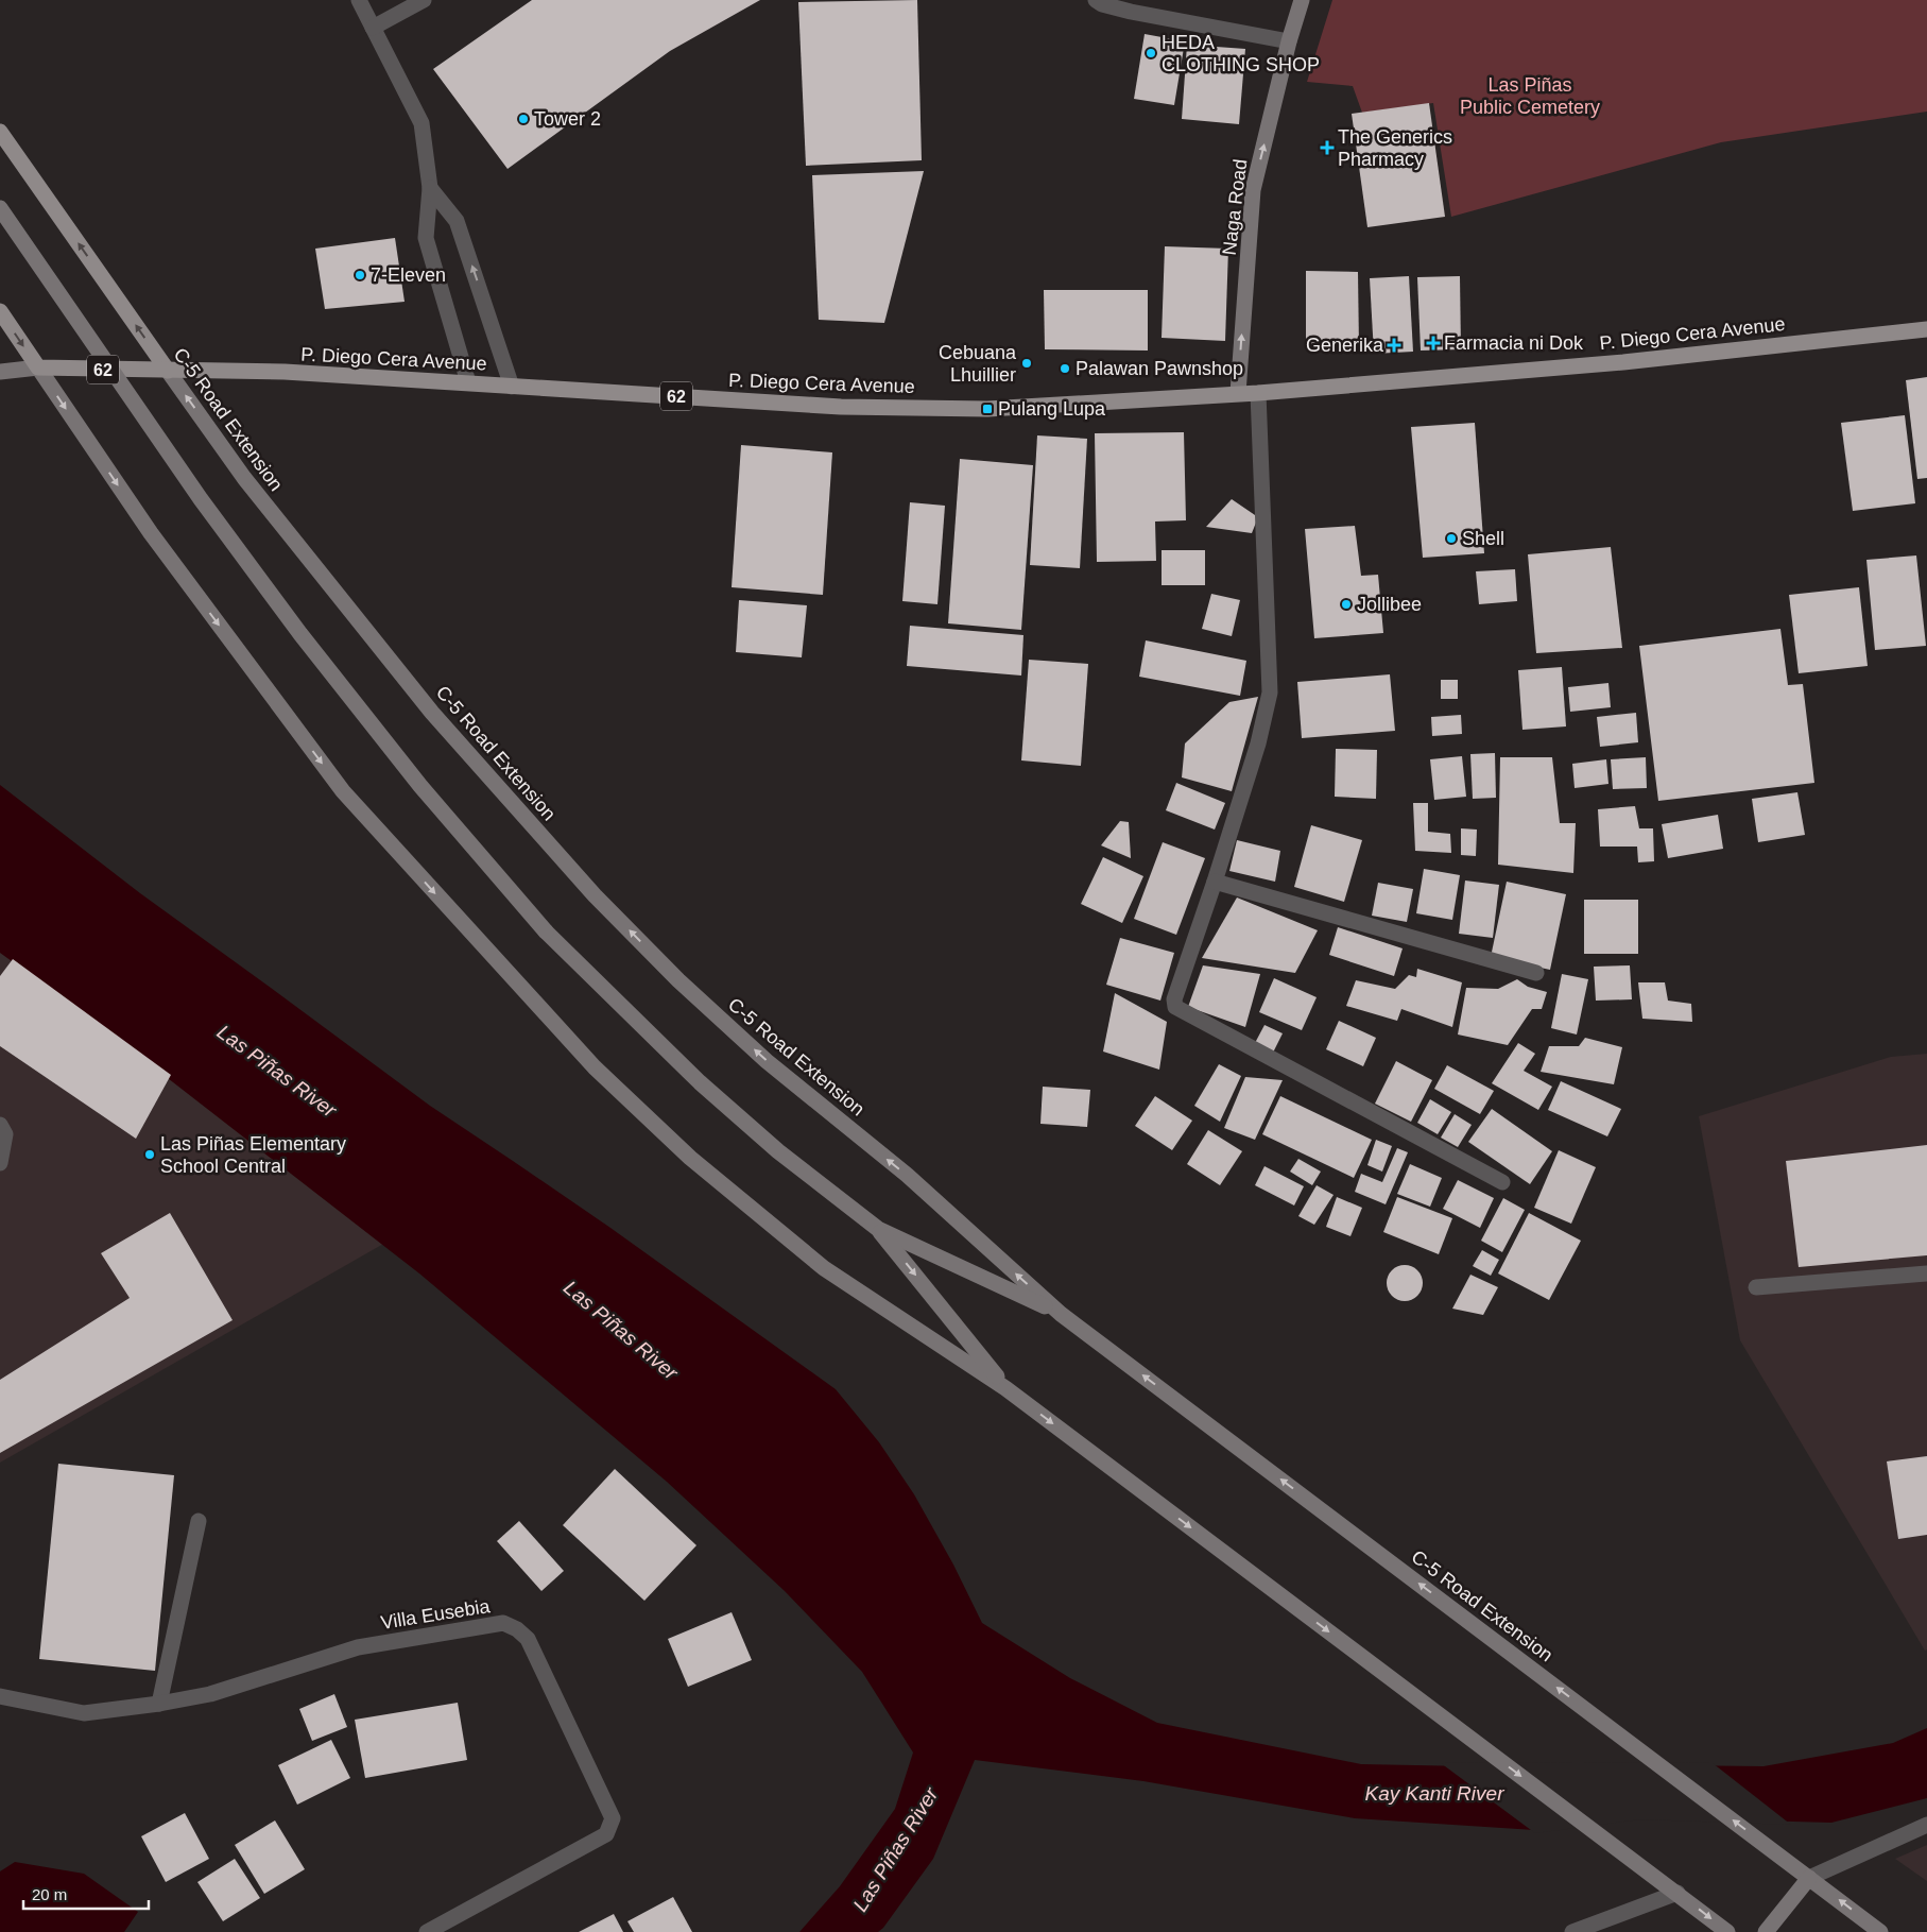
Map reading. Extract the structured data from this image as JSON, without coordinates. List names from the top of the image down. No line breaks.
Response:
{"streets":{"main road":["Naga Road","P. Diego Cera Avenue","62","C-5 Road Extension"],"street":["Villa Eusebia"]},"crossings":[["Naga Road","P. Diego Cera Avenue"],["P. Diego Cera Avenue","C-5 Road Extension"]],"one_way":["Naga Road"],"water":["Las Piñas River","Kay Kanti River"],"parks":["Las Piñas Public Cemetery"],"places":{"other":["HEDA CLOTHING SHOP","Tower 2","7-Eleven","Cebuana Lhuillier","Palawan Pawnshop","Shell","Jollibee","Las Piñas Elementary School Central"],"health":["The Generics Pharmacy","Farmacia ni Dok","Generika"],"transit":["Pulang Lupa"]},"scale_bar":"20 m"}
